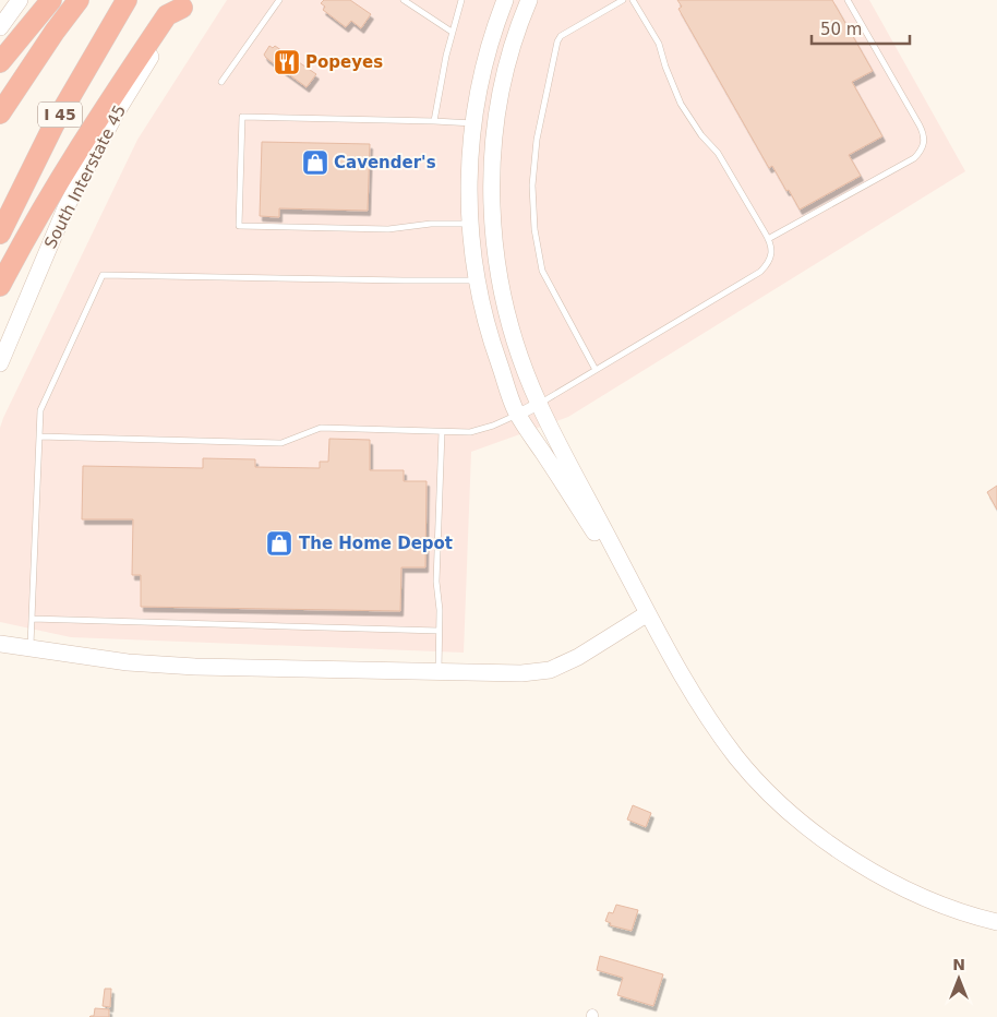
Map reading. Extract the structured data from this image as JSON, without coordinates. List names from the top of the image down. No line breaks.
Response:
{"streets":{"highway":["I 45"],"street":["South Interstate 45"]},"places":{"restaurant":["Popeyes"],"shop":["Cavender's","The Home Depot"]},"scale_bar":"50 m","north":"top"}
